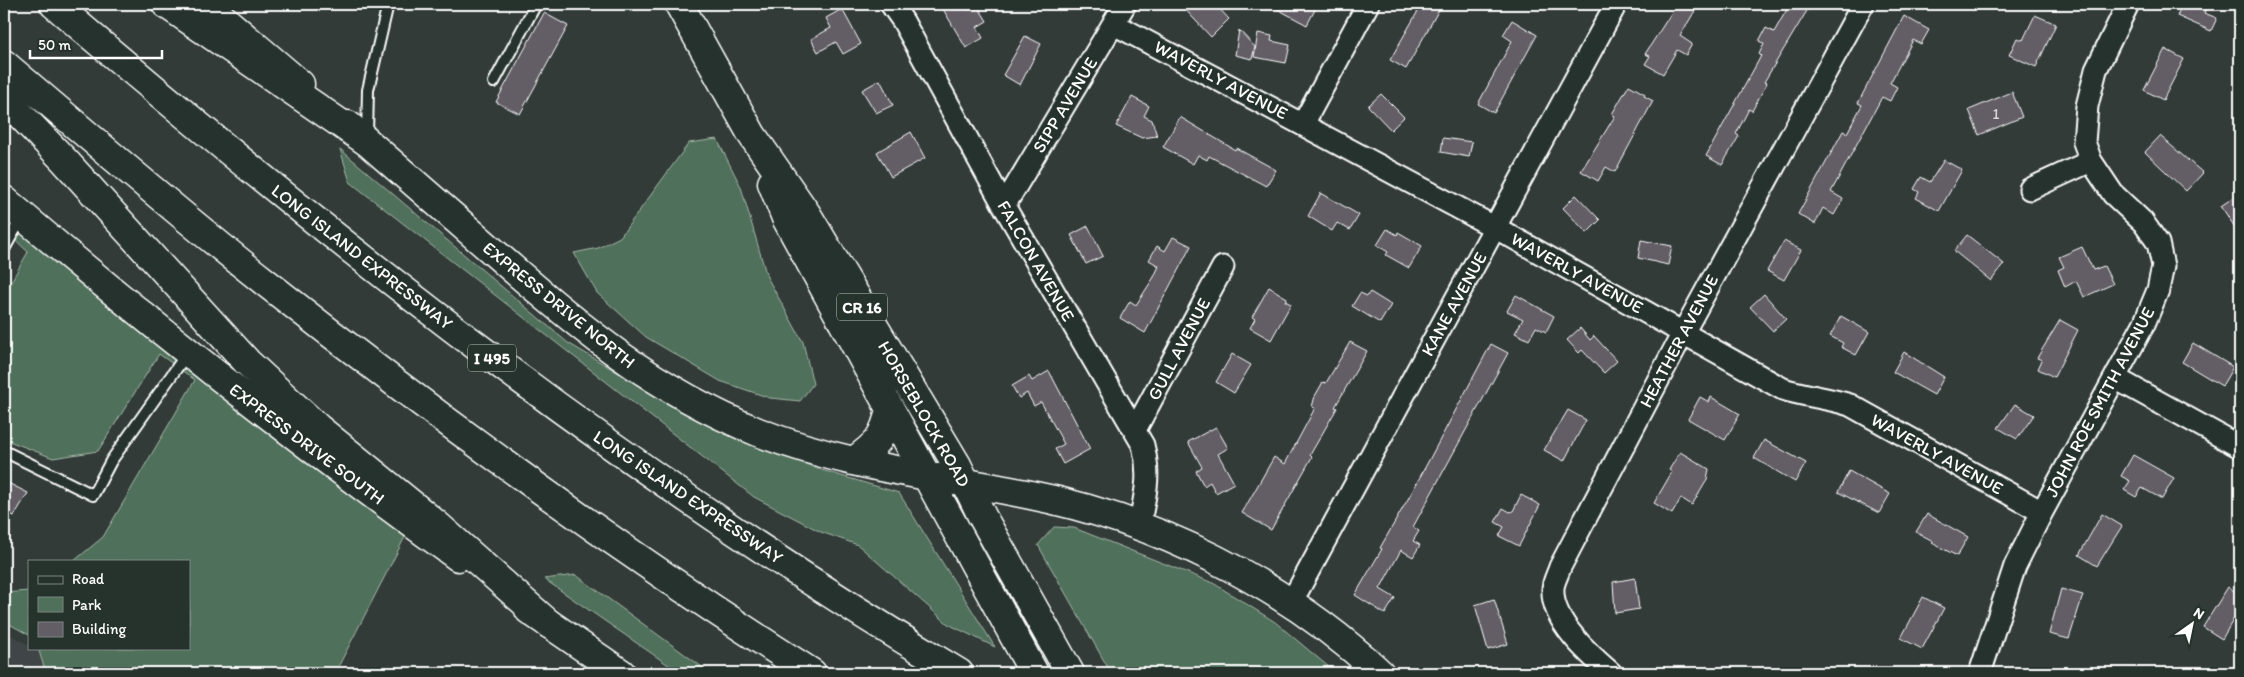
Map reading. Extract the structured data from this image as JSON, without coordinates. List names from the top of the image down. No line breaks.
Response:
{"streets":{"main road":["LONG ISLAND EXPRESSWAY","EXPRESS DRIVE NORTH","CR 16","I 495","HORSEBLOCK ROAD","EXPRESS DRIVE SOUTH"],"street":["WAVERLY AVENUE","SIPP AVENUE","FALCON AVENUE","KANE AVENUE","HEATHER AVENUE","GULL AVENUE","JOHN ROE SMITH AVENUE"]},"crossings":[["WAVERLY AVENUE","SIPP AVENUE"],["WAVERLY AVENUE","KANE AVENUE"],["WAVERLY AVENUE","HEATHER AVENUE"],["WAVERLY AVENUE","JOHN ROE SMITH AVENUE"],["SIPP AVENUE","FALCON AVENUE"],["FALCON AVENUE","EXPRESS DRIVE NORTH"],["FALCON AVENUE","GULL AVENUE"],["KANE AVENUE","EXPRESS DRIVE NORTH"],["EXPRESS DRIVE NORTH","HORSEBLOCK ROAD"]],"house_numbers":["1"],"legend":["Road","Park","Building"],"scale_bar":"50 m","north":"top right"}
